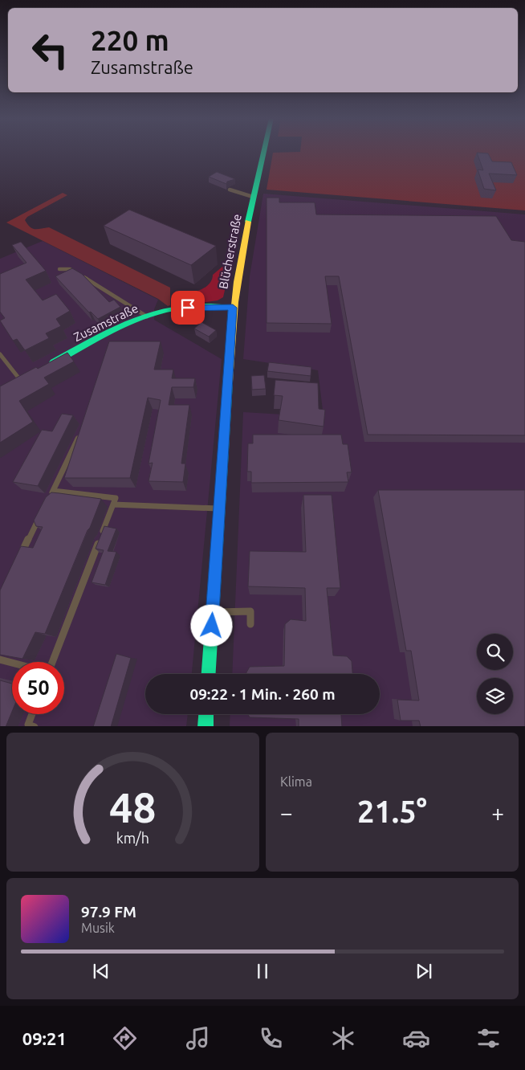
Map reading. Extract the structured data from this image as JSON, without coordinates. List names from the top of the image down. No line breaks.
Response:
{"streets":{"main road":["Blücherstraße","Zusamstraße"]},"crossings":[["Blücherstraße","Zusamstraße"]],"page":{"turn":["220 m","Zusamstraße"],"limit":"50","trip":"09:22 · 1 Min. · 260 m","tile":"Klima","heat":["−","21.5°","+"],"song":["97.9 FM","Musik"],"tabs":"09:21","gauge":["48","km/h"]}}
